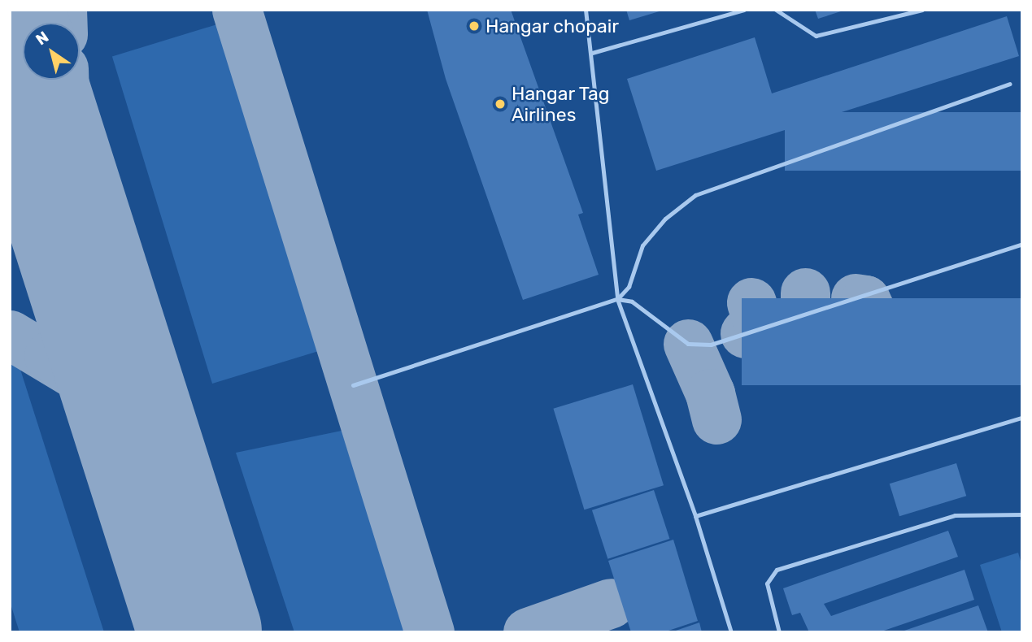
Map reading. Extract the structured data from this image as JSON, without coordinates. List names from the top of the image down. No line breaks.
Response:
{"places":["Hangar chopair","Hangar Tag Airlines"],"north":"top left"}
